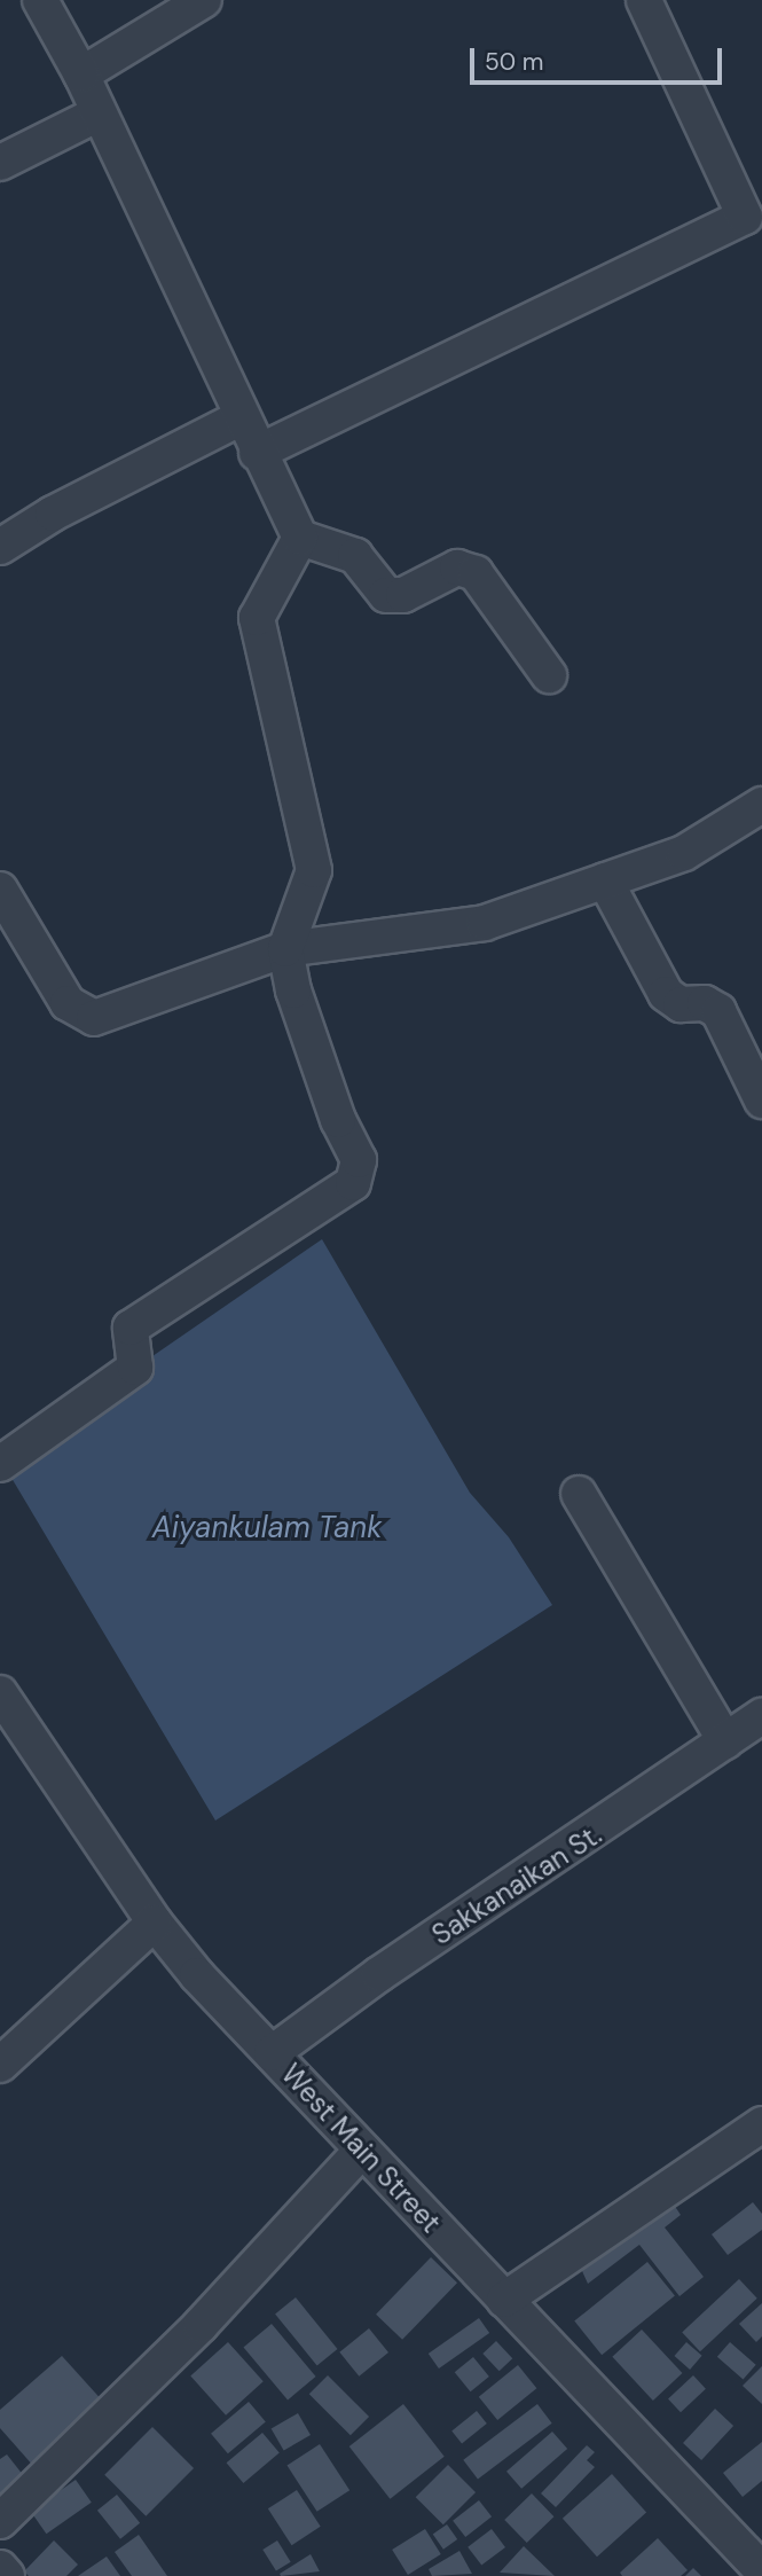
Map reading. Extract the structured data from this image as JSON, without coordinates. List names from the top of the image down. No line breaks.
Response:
{"streets":{"street":["Sakkanaikan St.","West Main Street"]},"crossings":[["Sakkanaikan St.","West Main Street"]],"water":["Aiyankulam Tank"],"scale_bar":"50 m"}
